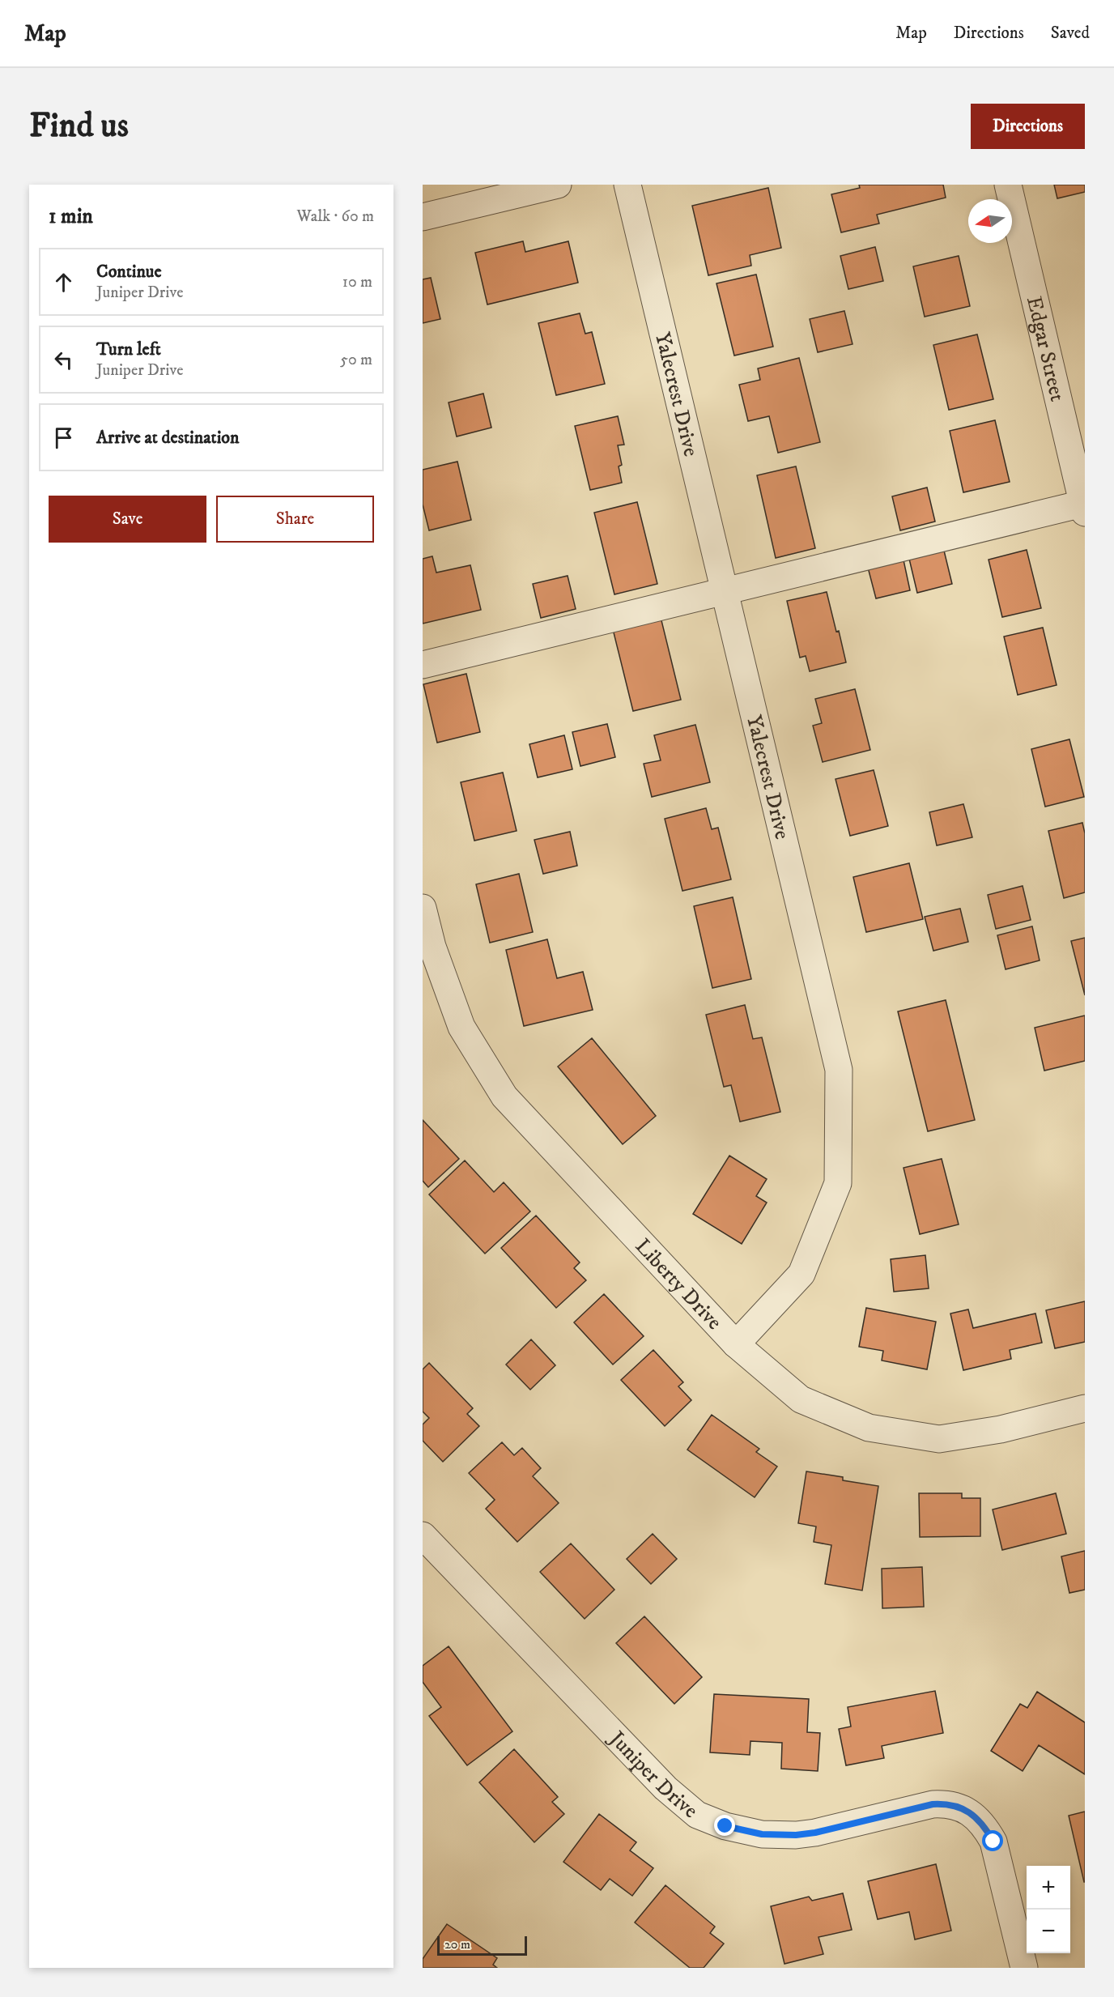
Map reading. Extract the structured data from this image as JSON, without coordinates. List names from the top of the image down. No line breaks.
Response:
{"streets":{"street":["Edgar Street","Yalecrest Drive","Liberty Drive","Juniper Drive"]},"crossings":[["Yalecrest Drive","Liberty Drive"]],"scale_bar":"20 m","north":"left","page":{"header":"Map","nav":["Map","Directions","Saved"],"buttons":["Directions",["Save","Share"]],"title":"Find us","heading":["1 min","Walk · 60 m"],"list":[["Continue","Juniper Drive","10 m"],["Turn left","Juniper Drive","50 m"],"Arrive at destination"],"map_buttons":["+","−"],"scale":"20 m"}}
